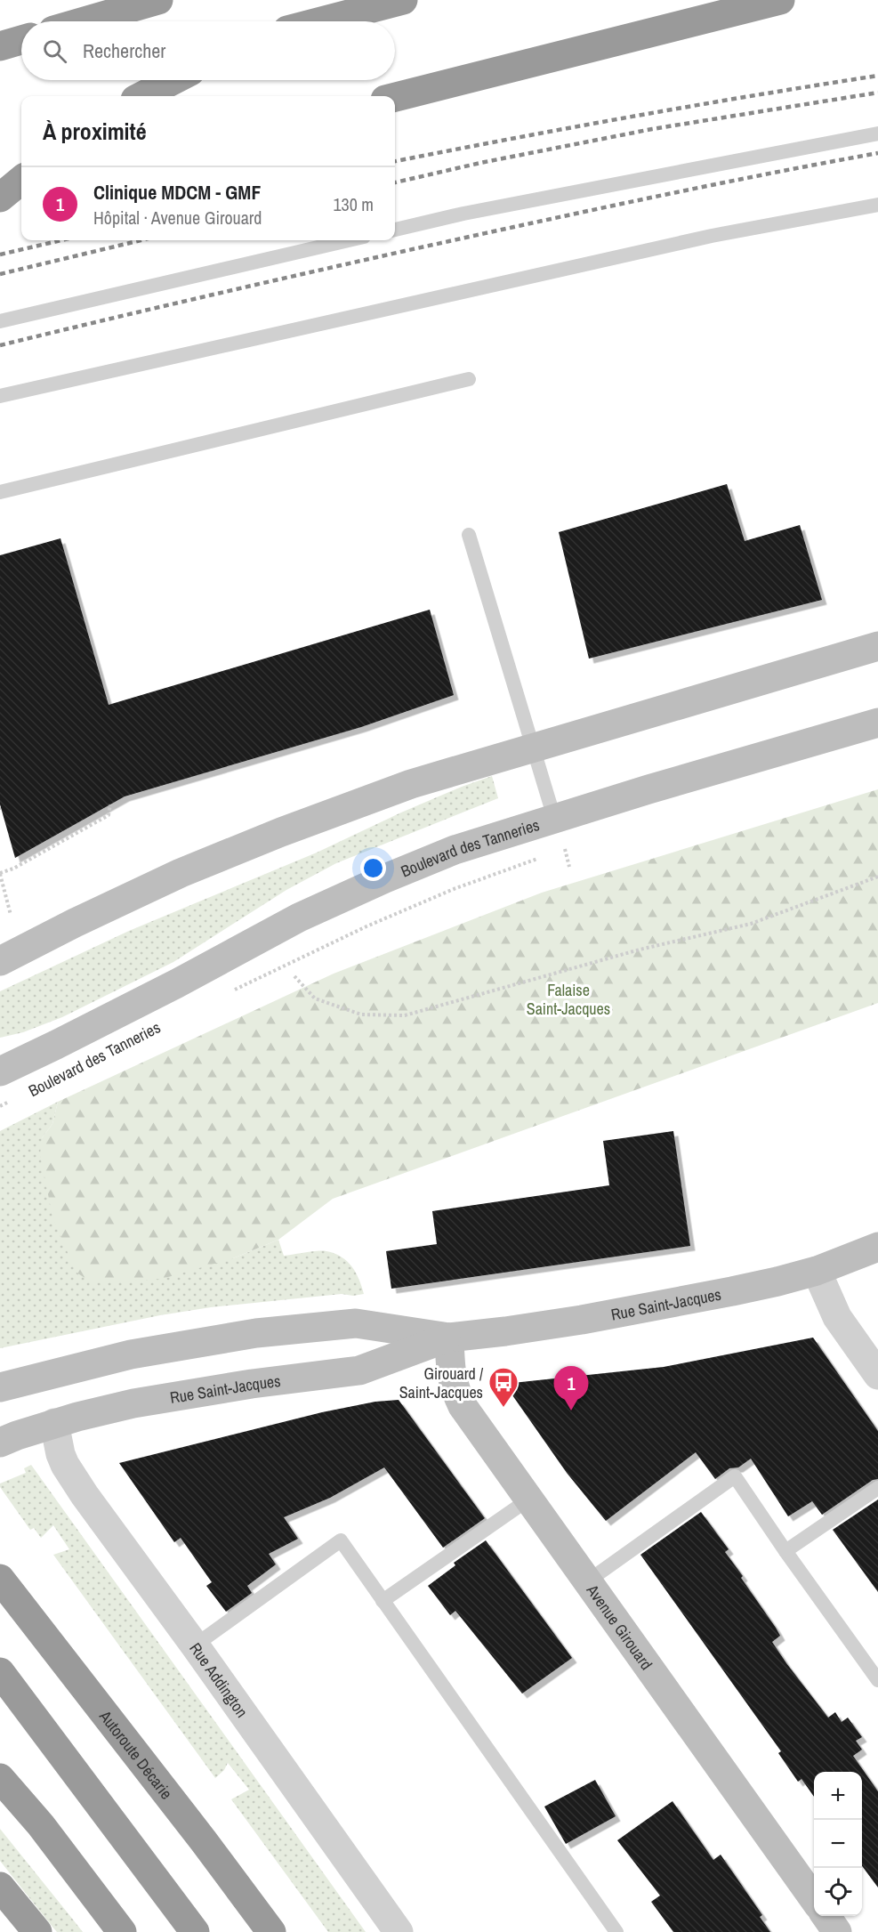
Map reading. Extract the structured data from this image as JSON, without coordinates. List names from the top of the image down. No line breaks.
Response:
{"streets":{"highway":["Autoroute Décarie"],"main road":["Boulevard des Tanneries","Rue Saint-Jacques","Avenue Girouard"],"street":["Rue Addington"]},"crossings":[["Rue Saint-Jacques","Avenue Girouard"],["Rue Saint-Jacques","Rue Addington"]],"parks":["Falaise Saint-Jacques"],"places":{"bus stop":["Girouard / Saint-Jacques"]},"page":{"search":"Rechercher","heading":"À proximité","list":[{"mark":"1","name":"Clinique MDCM - GMF","note":"Hôpital · Avenue Girouard","value":"130 m"}],"pins":"1","map_buttons":["+","−"]}}
